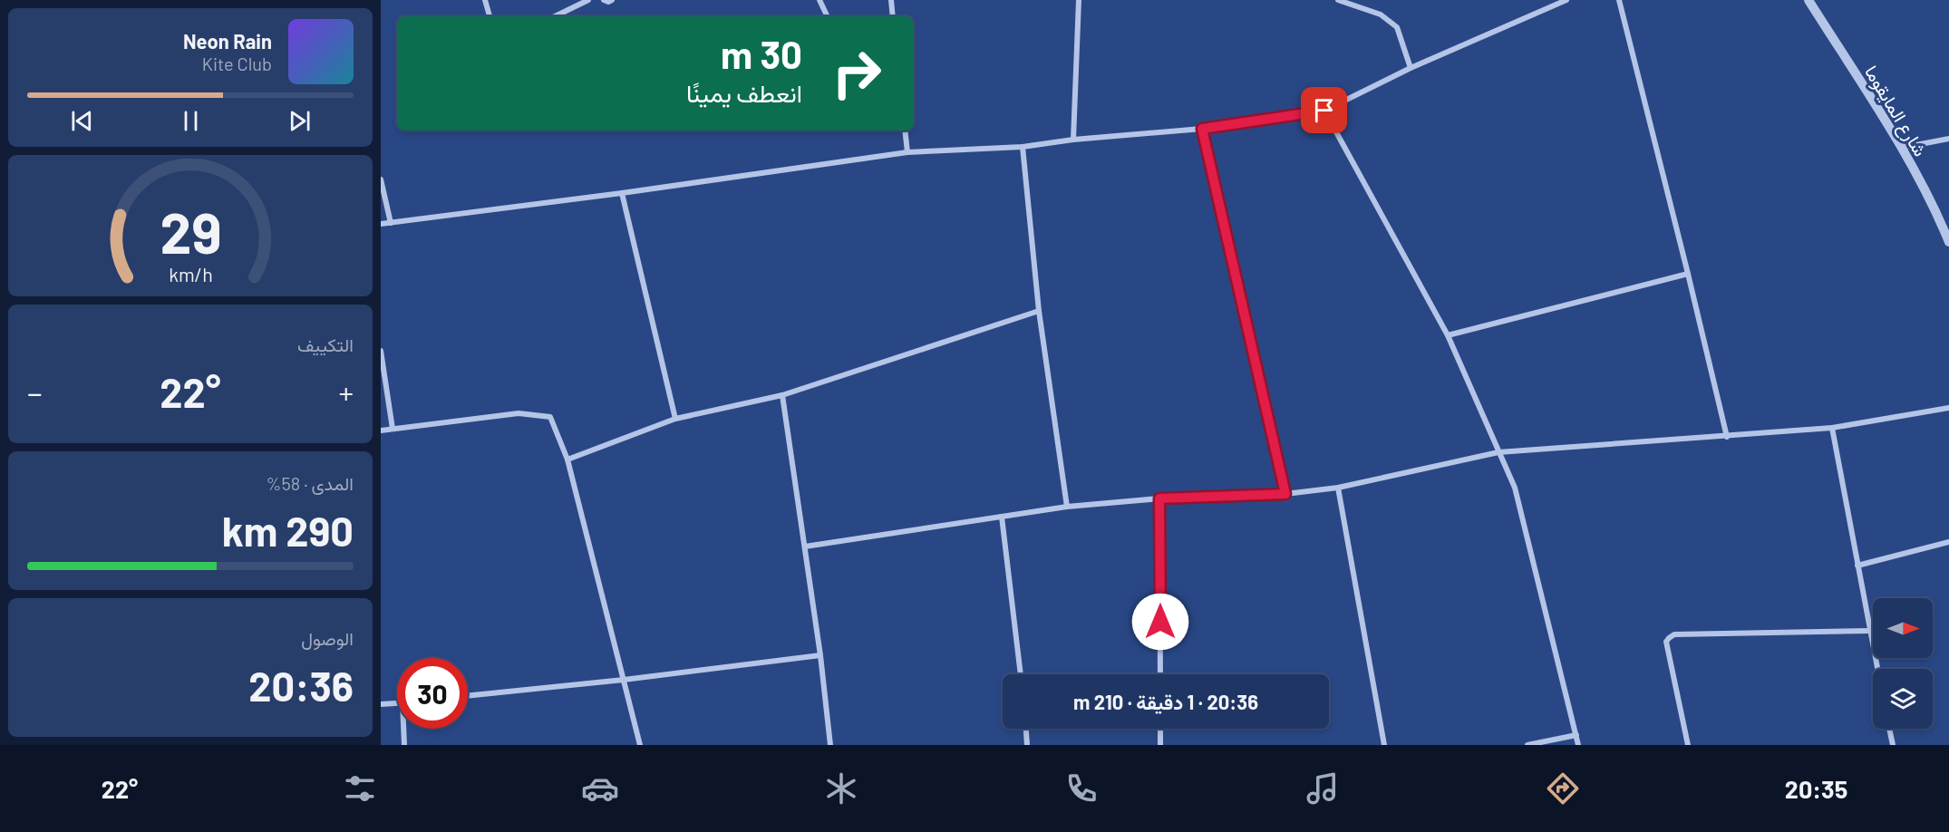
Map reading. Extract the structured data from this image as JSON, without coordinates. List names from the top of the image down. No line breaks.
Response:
{"streets":{"street":["شارع المايقوما"]},"north":"right","page":{"turn":["30 m","انعطف يمينًا"],"song":["Neon Rain","Kite Club"],"tile":["التكييف",["المدى · 58%","290 km"],["الوصول","20:36"]],"heat":["−","22°","+"],"limit":"30","trip":"20:36 · 1 دقيقة · 210 m","tabs":["20:35","22°"],"gauge":["29","km/h"]}}
